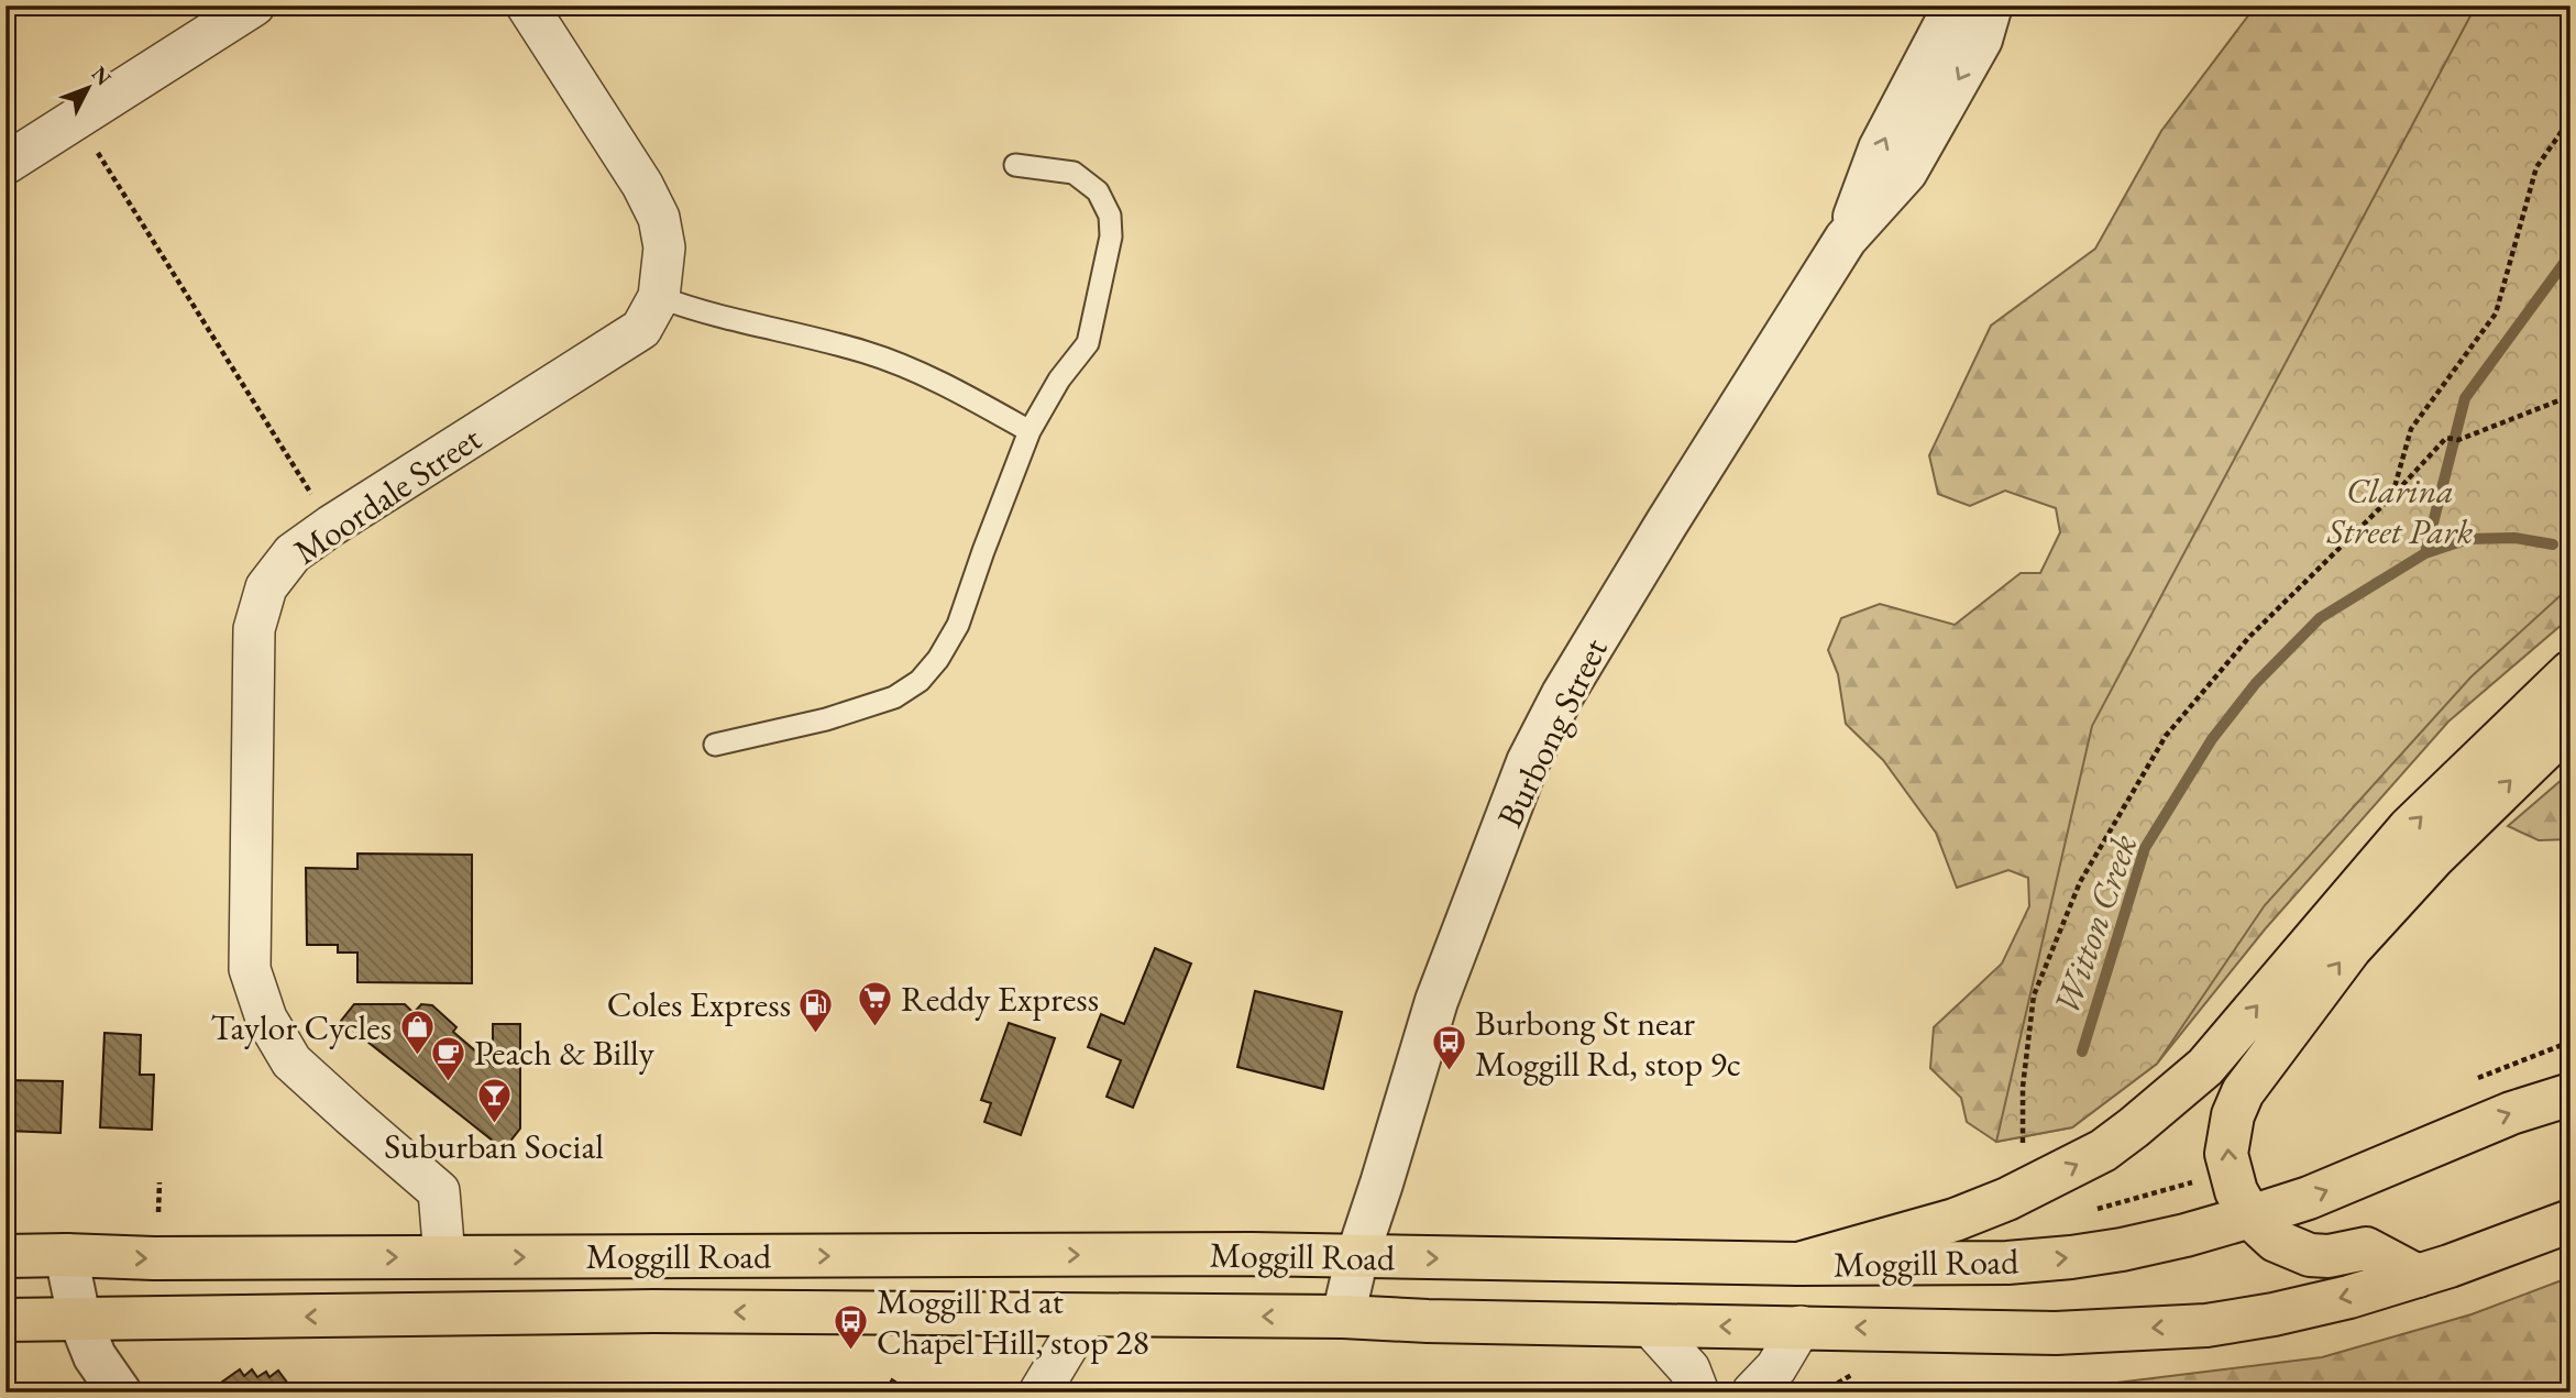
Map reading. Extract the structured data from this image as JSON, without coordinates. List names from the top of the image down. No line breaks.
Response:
{"streets":{"highway":["Moggill Road"],"street":["Moordale Street","Burbong Street"]},"crossings":[["Moordale Street","Moggill Road"],["Burbong Street","Moggill Road"]],"water":["Witton Creek"],"parks":["Clarina Street Park"],"places":{"supermarket":["Reddy Express"],"fuel station":["Coles Express"],"shop":["Taylor Cycles"],"bus stop":["Burbong St near Moggill Rd, stop 9c","Moggill Rd at Chapel Hill, stop 28"],"cafe":["Peach & Billy"],"bar":["Suburban Social"]},"north":"top right"}
